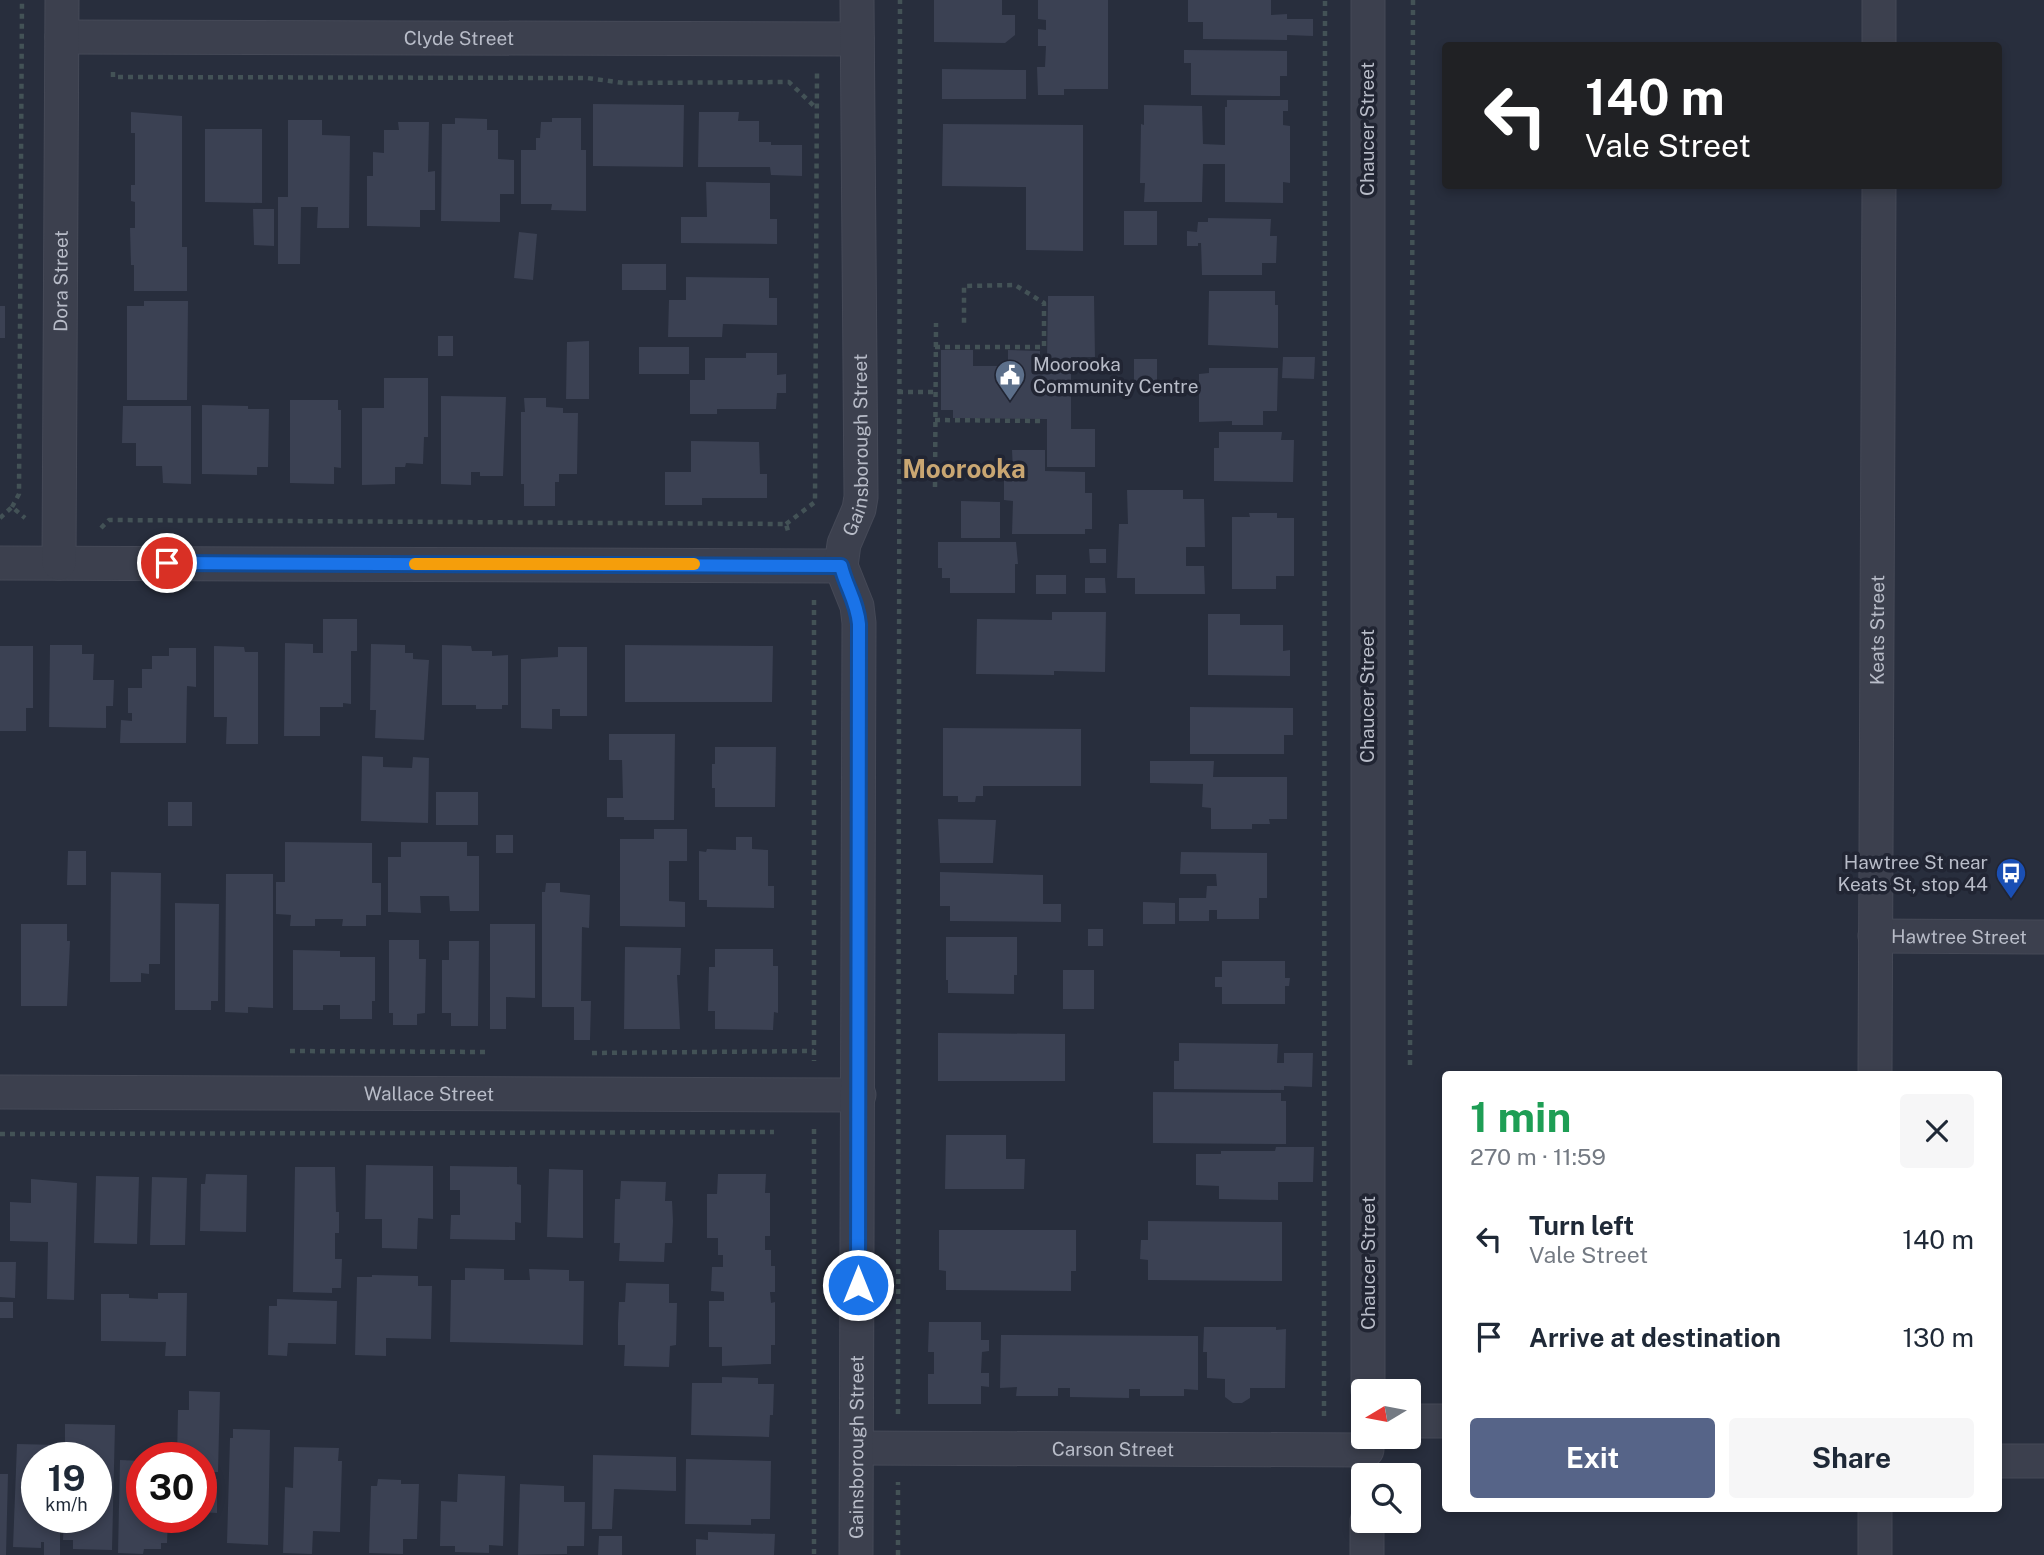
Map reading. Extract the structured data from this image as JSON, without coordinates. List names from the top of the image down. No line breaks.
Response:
{"streets":{"street":["Clyde Street","Chaucer Street","Dora Street","Gainsborough Street","Keats Street","Hawtree Street","Wallace Street","Carson Street"]},"crossings":[["Clyde Street","Dora Street"],["Clyde Street","Gainsborough Street"],["Gainsborough Street","Wallace Street"],["Gainsborough Street","Carson Street"],["Keats Street","Hawtree Street"]],"districts":["Moorooka"],"places":{"public building":["Moorooka Community Centre"],"bus stop":["Hawtree St near Keats St, stop 44"]},"north":"left","page":{"turn":["140 m","Vale Street"],"heading":["1 min","270 m · 11:59"],"list":[{"name":"Turn left","note":"Vale Street","value":"140 m"},{"name":"Arrive at destination","value":"130 m"}],"buttons":["Exit","Share"],"speed":"19 km/h","limit":"30"}}
